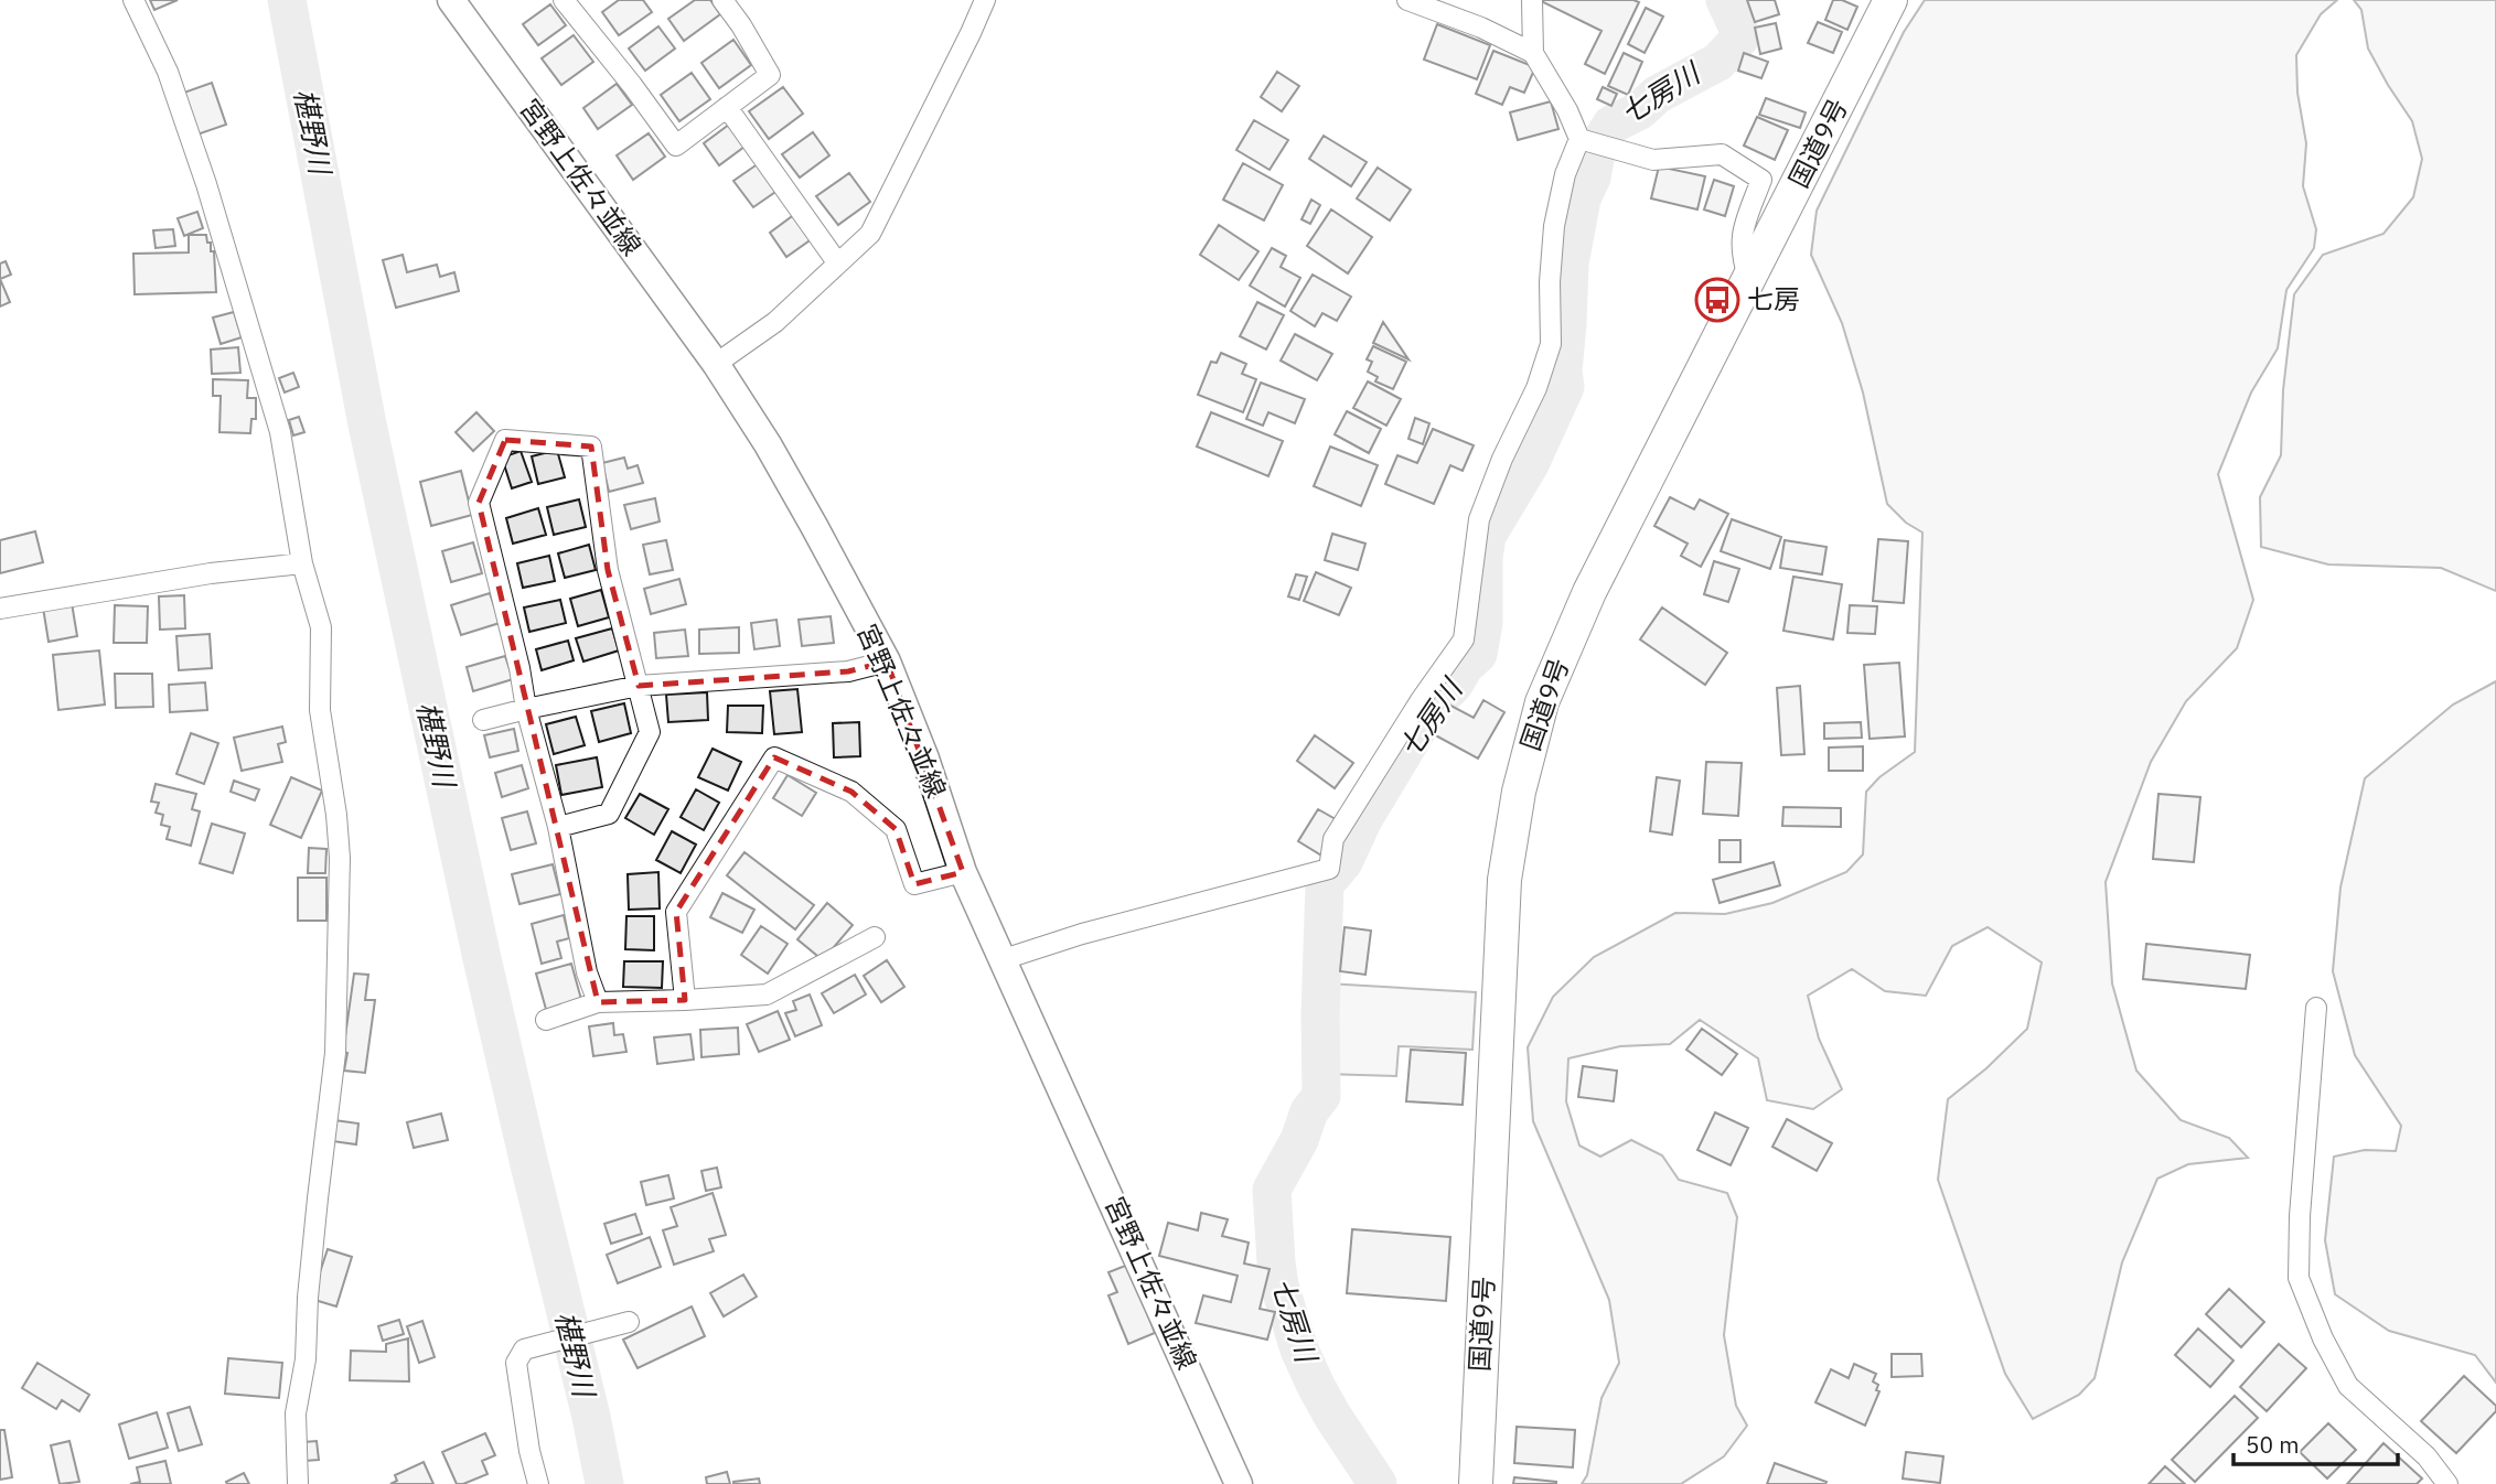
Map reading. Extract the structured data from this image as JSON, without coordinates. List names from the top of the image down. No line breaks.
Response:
{"streets":{"highway":["国道9号"],"main road":["宮野上佐々並線"]},"water":["七房川","椹野川"],"places":{"bus stop":["七房"]},"scale_bar":"50 m"}
